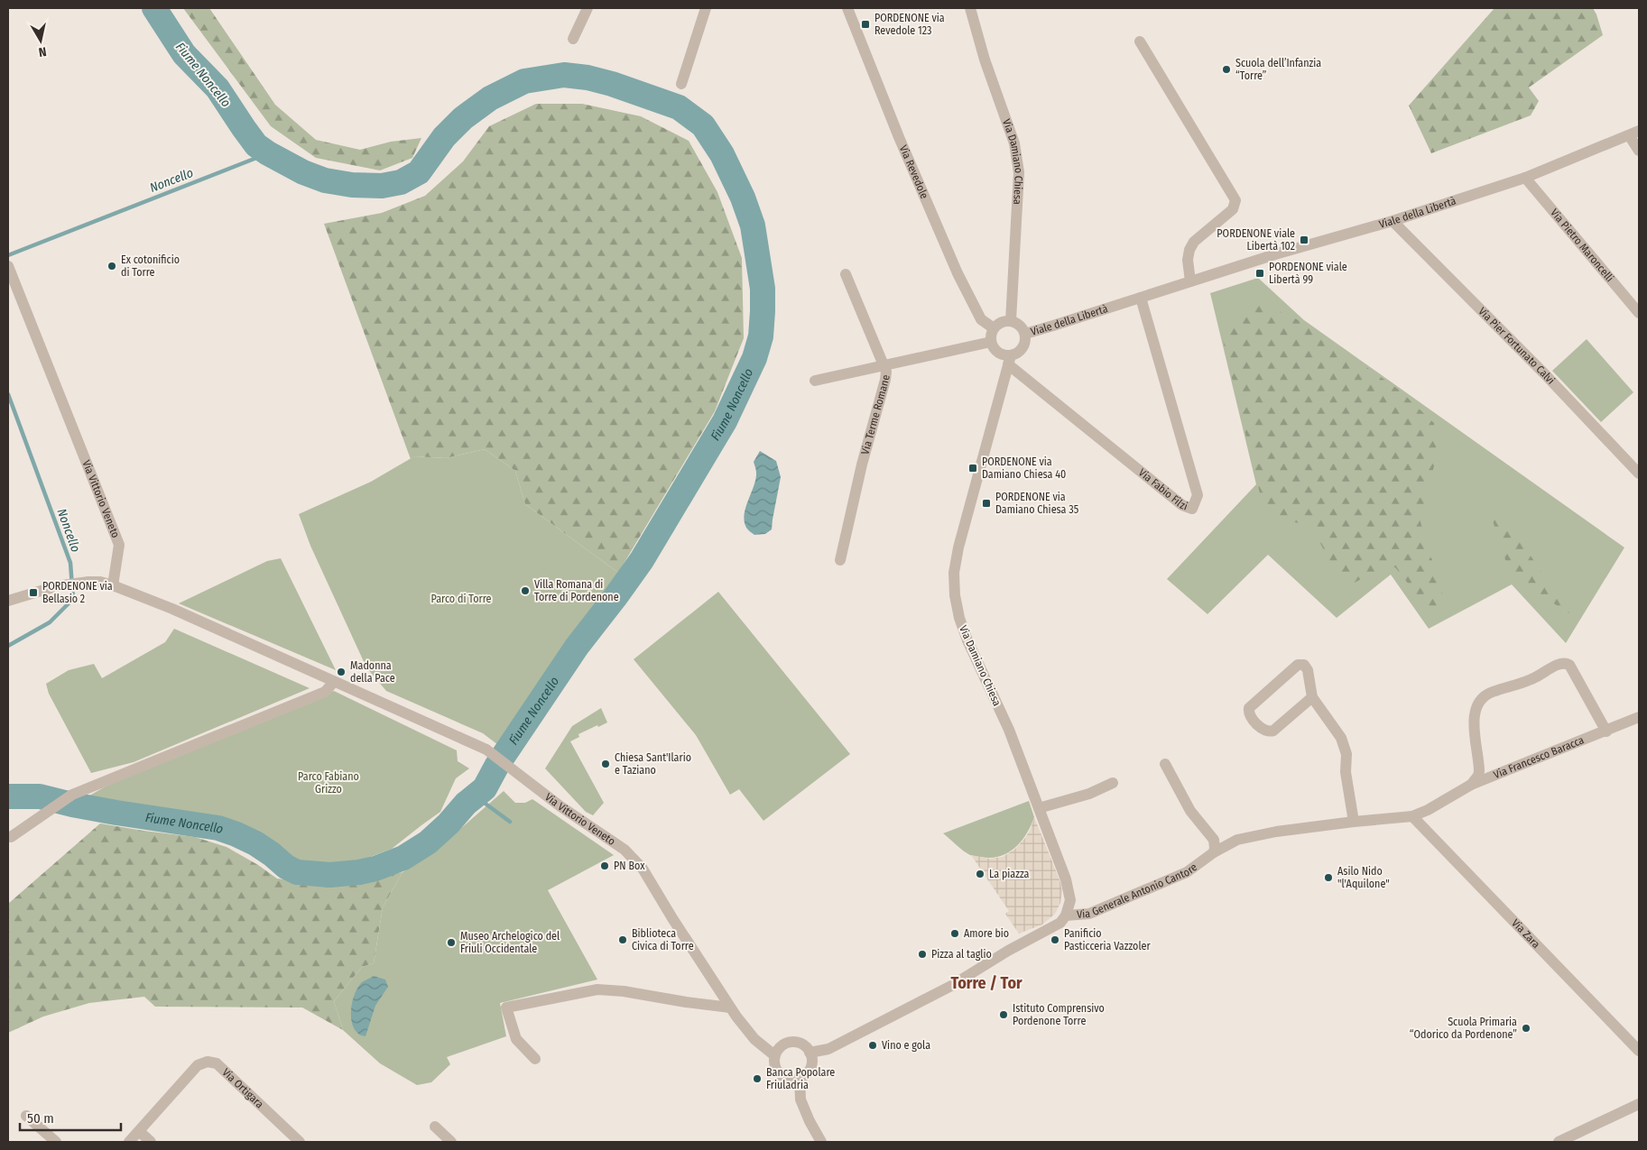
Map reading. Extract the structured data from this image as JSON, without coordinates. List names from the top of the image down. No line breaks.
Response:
{"streets":{"street":["Via Damiano Chiesa","Via Revedole","Viale della Libertà","Via Pietro Maroncelli","Via Pier Fortunato Calvi","Via Terme Romane","Via Fabio Filzi","Via Vittorio Veneto","Via Francesco Baracca","Via Generale Antonio Cantore","Via Zara","Via Ortigara"]},"crossings":[["Via Damiano Chiesa","Via Revedole"],["Via Damiano Chiesa","Viale della Libertà"],["Via Damiano Chiesa","Via Fabio Filzi"],["Via Damiano Chiesa","Via Generale Antonio Cantore"],["Via Revedole","Viale della Libertà"],["Via Revedole","Via Fabio Filzi"],["Viale della Libertà","Via Pietro Maroncelli"],["Viale della Libertà","Via Pier Fortunato Calvi"],["Viale della Libertà","Via Fabio Filzi"],["Via Vittorio Veneto","Via Generale Antonio Cantore"],["Via Francesco Baracca","Via Generale Antonio Cantore"],["Via Francesco Baracca","Via Zara"],["Via Generale Antonio Cantore","Via Zara"]],"districts":["Torre / Tor"],"water":["Fiume Noncello","Noncello"],"parks":["Parco di Torre","Parco Fabiano Grizzo"],"places":{"transit":["PORDENONE via Revedole 123","PORDENONE viale Libertà 102","PORDENONE viale Libertà 99","PORDENONE via Damiano Chiesa 40","PORDENONE via Damiano Chiesa 35","PORDENONE via Bellasio 2"],"other":["Scuola dell’Infanzia “Torre”","Ex cotonificio di Torre","Villa Romana di Torre di Pordenone","Madonna della Pace","Chiesa Sant'Ilario e Taziano","PN Box","La piazza","Asilo Nido \"l'Aquilone\"","Amore bio","Biblioteca Civica di Torre","Panificio Pasticceria Vazzoler","Museo Archelogico del Friuli Occidentale","Pizza al taglio","Istituto Comprensivo Pordenone Torre","Scuola Primaria “Odorico da Pordenone”","Vino e gola","Banca Popolare Friuladria"]},"scale_bar":"50 m","north":"bottom"}
